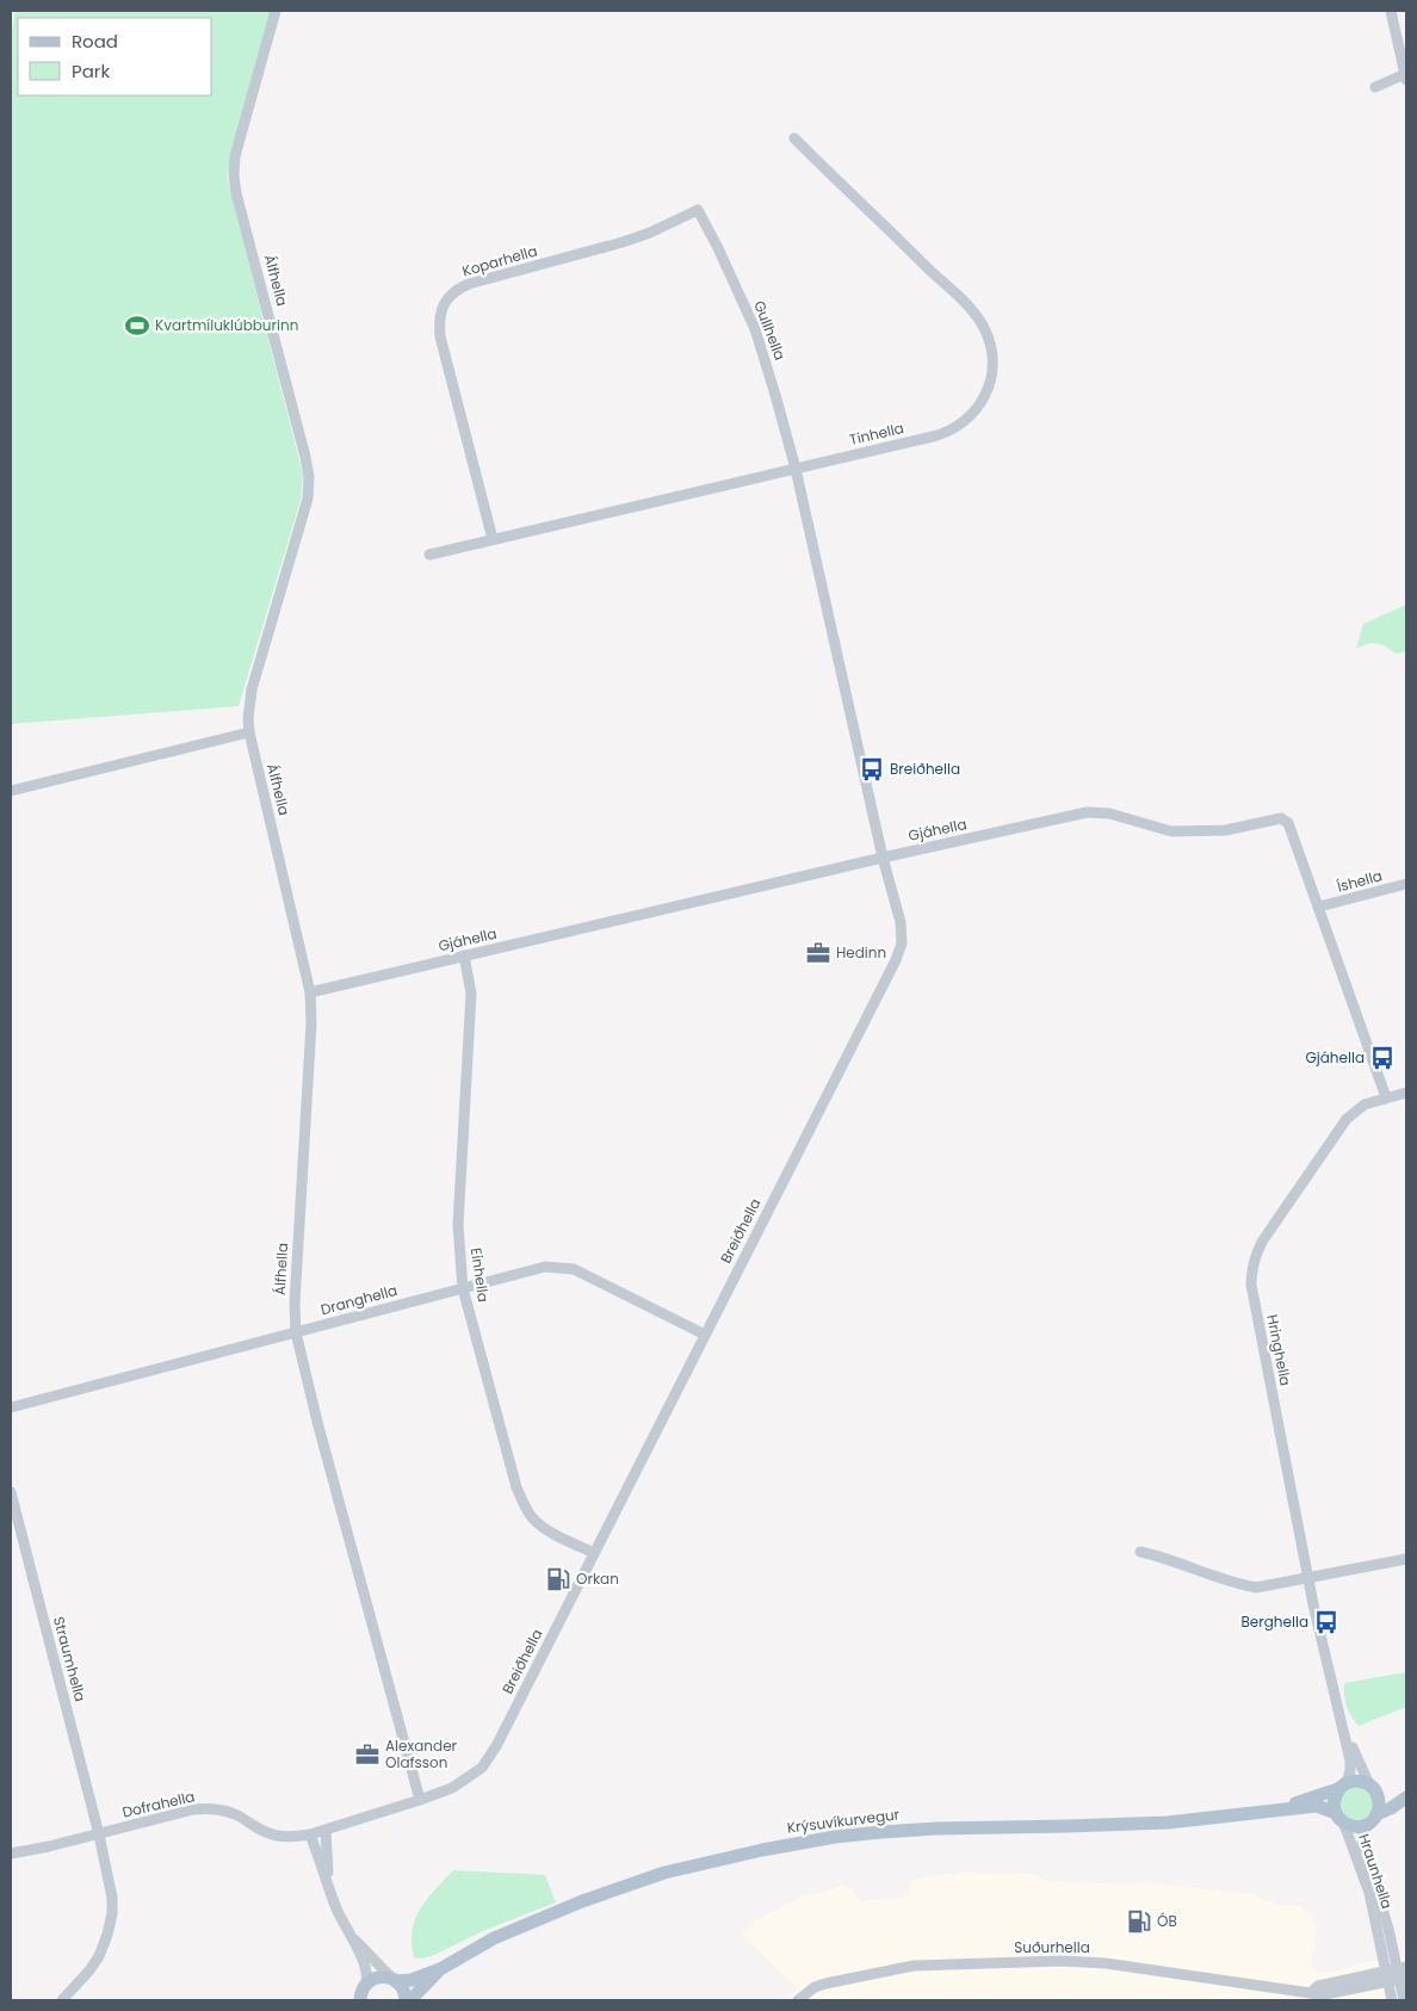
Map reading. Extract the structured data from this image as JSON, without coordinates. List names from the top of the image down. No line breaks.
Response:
{"streets":{"main road":["Krýsuvíkurvegur"],"street":["Koparhella","Álfhella","Gullhella","Tinhella","Gjáhella","Íshella","Breiðhella","Einhella","Dranghella","Hringhella","Straumhella","Dofrahella","Hraunhella","Suðurhella"]},"crossings":[["Koparhella","Gullhella"],["Koparhella","Tinhella"],["Álfhella","Gjáhella"],["Álfhella","Breiðhella"],["Álfhella","Dranghella"],["Gullhella","Tinhella"],["Gullhella","Breiðhella"],["Tinhella","Breiðhella"],["Gjáhella","Íshella"],["Gjáhella","Breiðhella"],["Gjáhella","Einhella"],["Gjáhella","Hringhella"],["Breiðhella","Einhella"],["Breiðhella","Dranghella"],["Breiðhella","Dofrahella"],["Einhella","Dranghella"],["Straumhella","Dofrahella"],["Krýsuvíkurvegur","Hraunhella"],["Hraunhella","Suðurhella"]],"places":{"sports":["Kvartmíluklúbburinn"],"bus stop":["Breiðhella","Gjáhella","Berghella"],"office":["Hedinn","Alexander Olafsson"],"fuel station":["Orkan","ÓB"]},"legend":["Road","Park"]}
